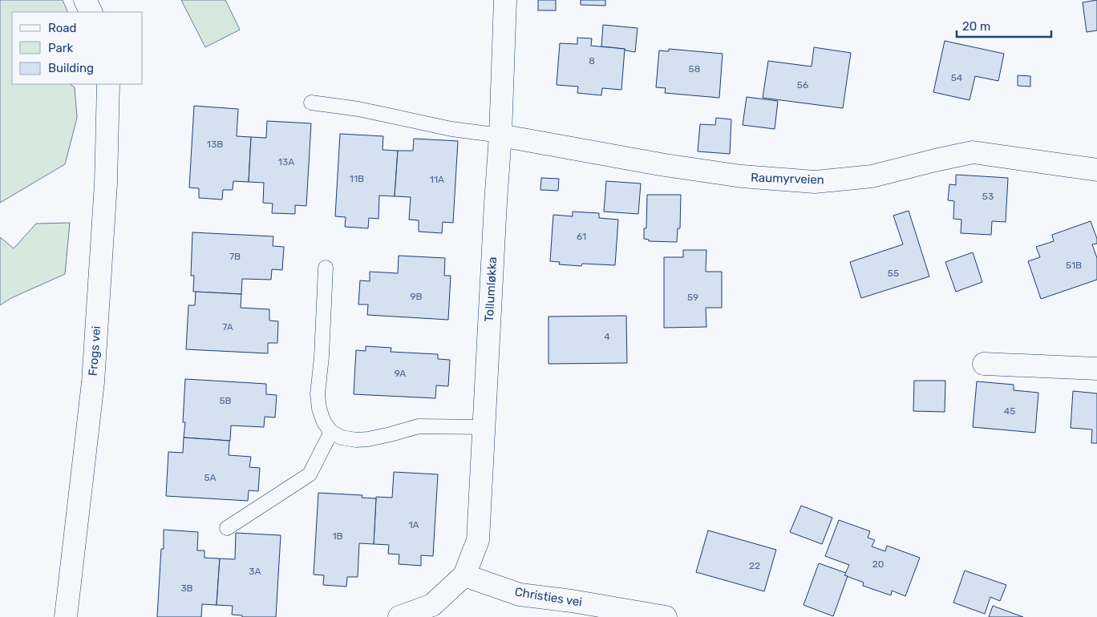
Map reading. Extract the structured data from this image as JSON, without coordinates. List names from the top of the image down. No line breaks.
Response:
{"streets":{"street":["Raumyrveien","Tollumløkka","Frogs vei","Christies vei"]},"crossings":[["Raumyrveien","Tollumløkka"],["Tollumløkka","Christies vei"]],"house_numbers":["8","58","54","56","13B","13A","11B","11A","53","61","7B","51B","55","9B","59","7A","4","9A","5B","45","5A","1A","1B","20","22","3A","3B"],"legend":["Road","Park","Building"],"scale_bar":"20 m"}
